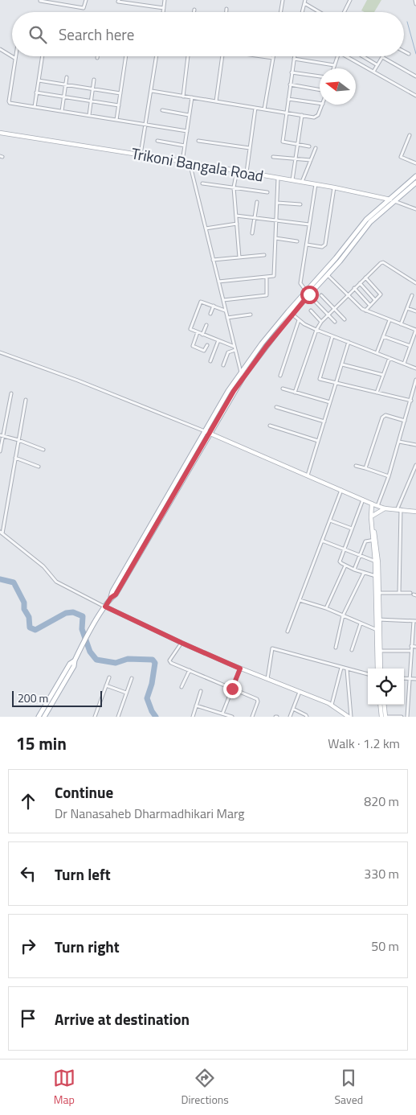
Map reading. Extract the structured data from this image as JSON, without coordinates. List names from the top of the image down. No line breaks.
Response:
{"streets":{"street":["Trikoni Bangala Road"]},"scale_bar":"200 m","north":"left","page":{"search":"Search here","scale":"200 m","heading":["15 min","Walk · 1.2 km"],"list":[["Continue","Dr Nanasaheb Dharmadhikari Marg","820 m"],["Turn left","330 m"],["Turn right","50 m"],"Arrive at destination"],"nav":["Map","Directions","Saved"]}}
